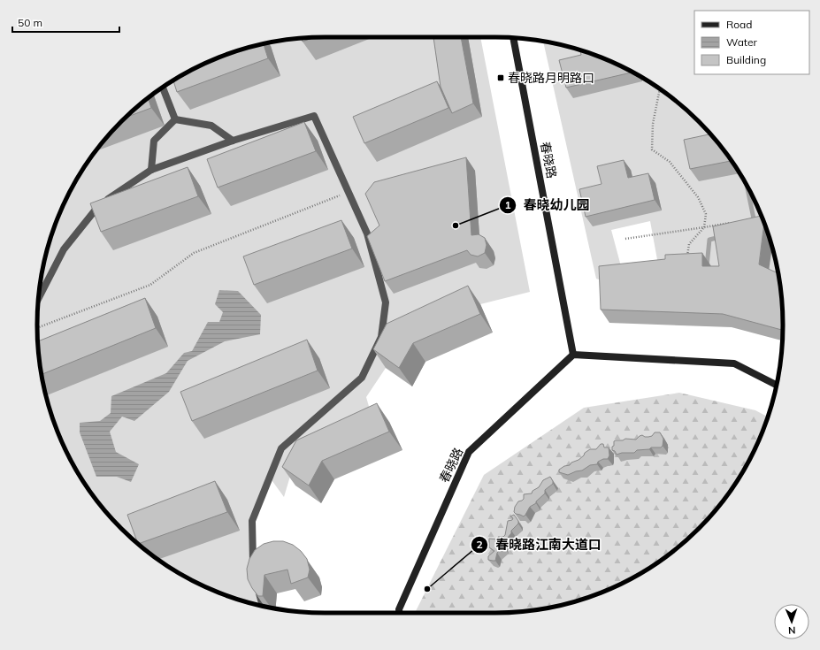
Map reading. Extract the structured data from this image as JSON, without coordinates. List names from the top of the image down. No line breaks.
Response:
{"streets":{"street":["春晓路"]},"places":{"transit":["春晓路月明路口"],"other":["春晓幼儿园","春晓路江南大道口"]},"legend":["Road","Water","Building"],"scale_bar":"50 m","north":"bottom"}
